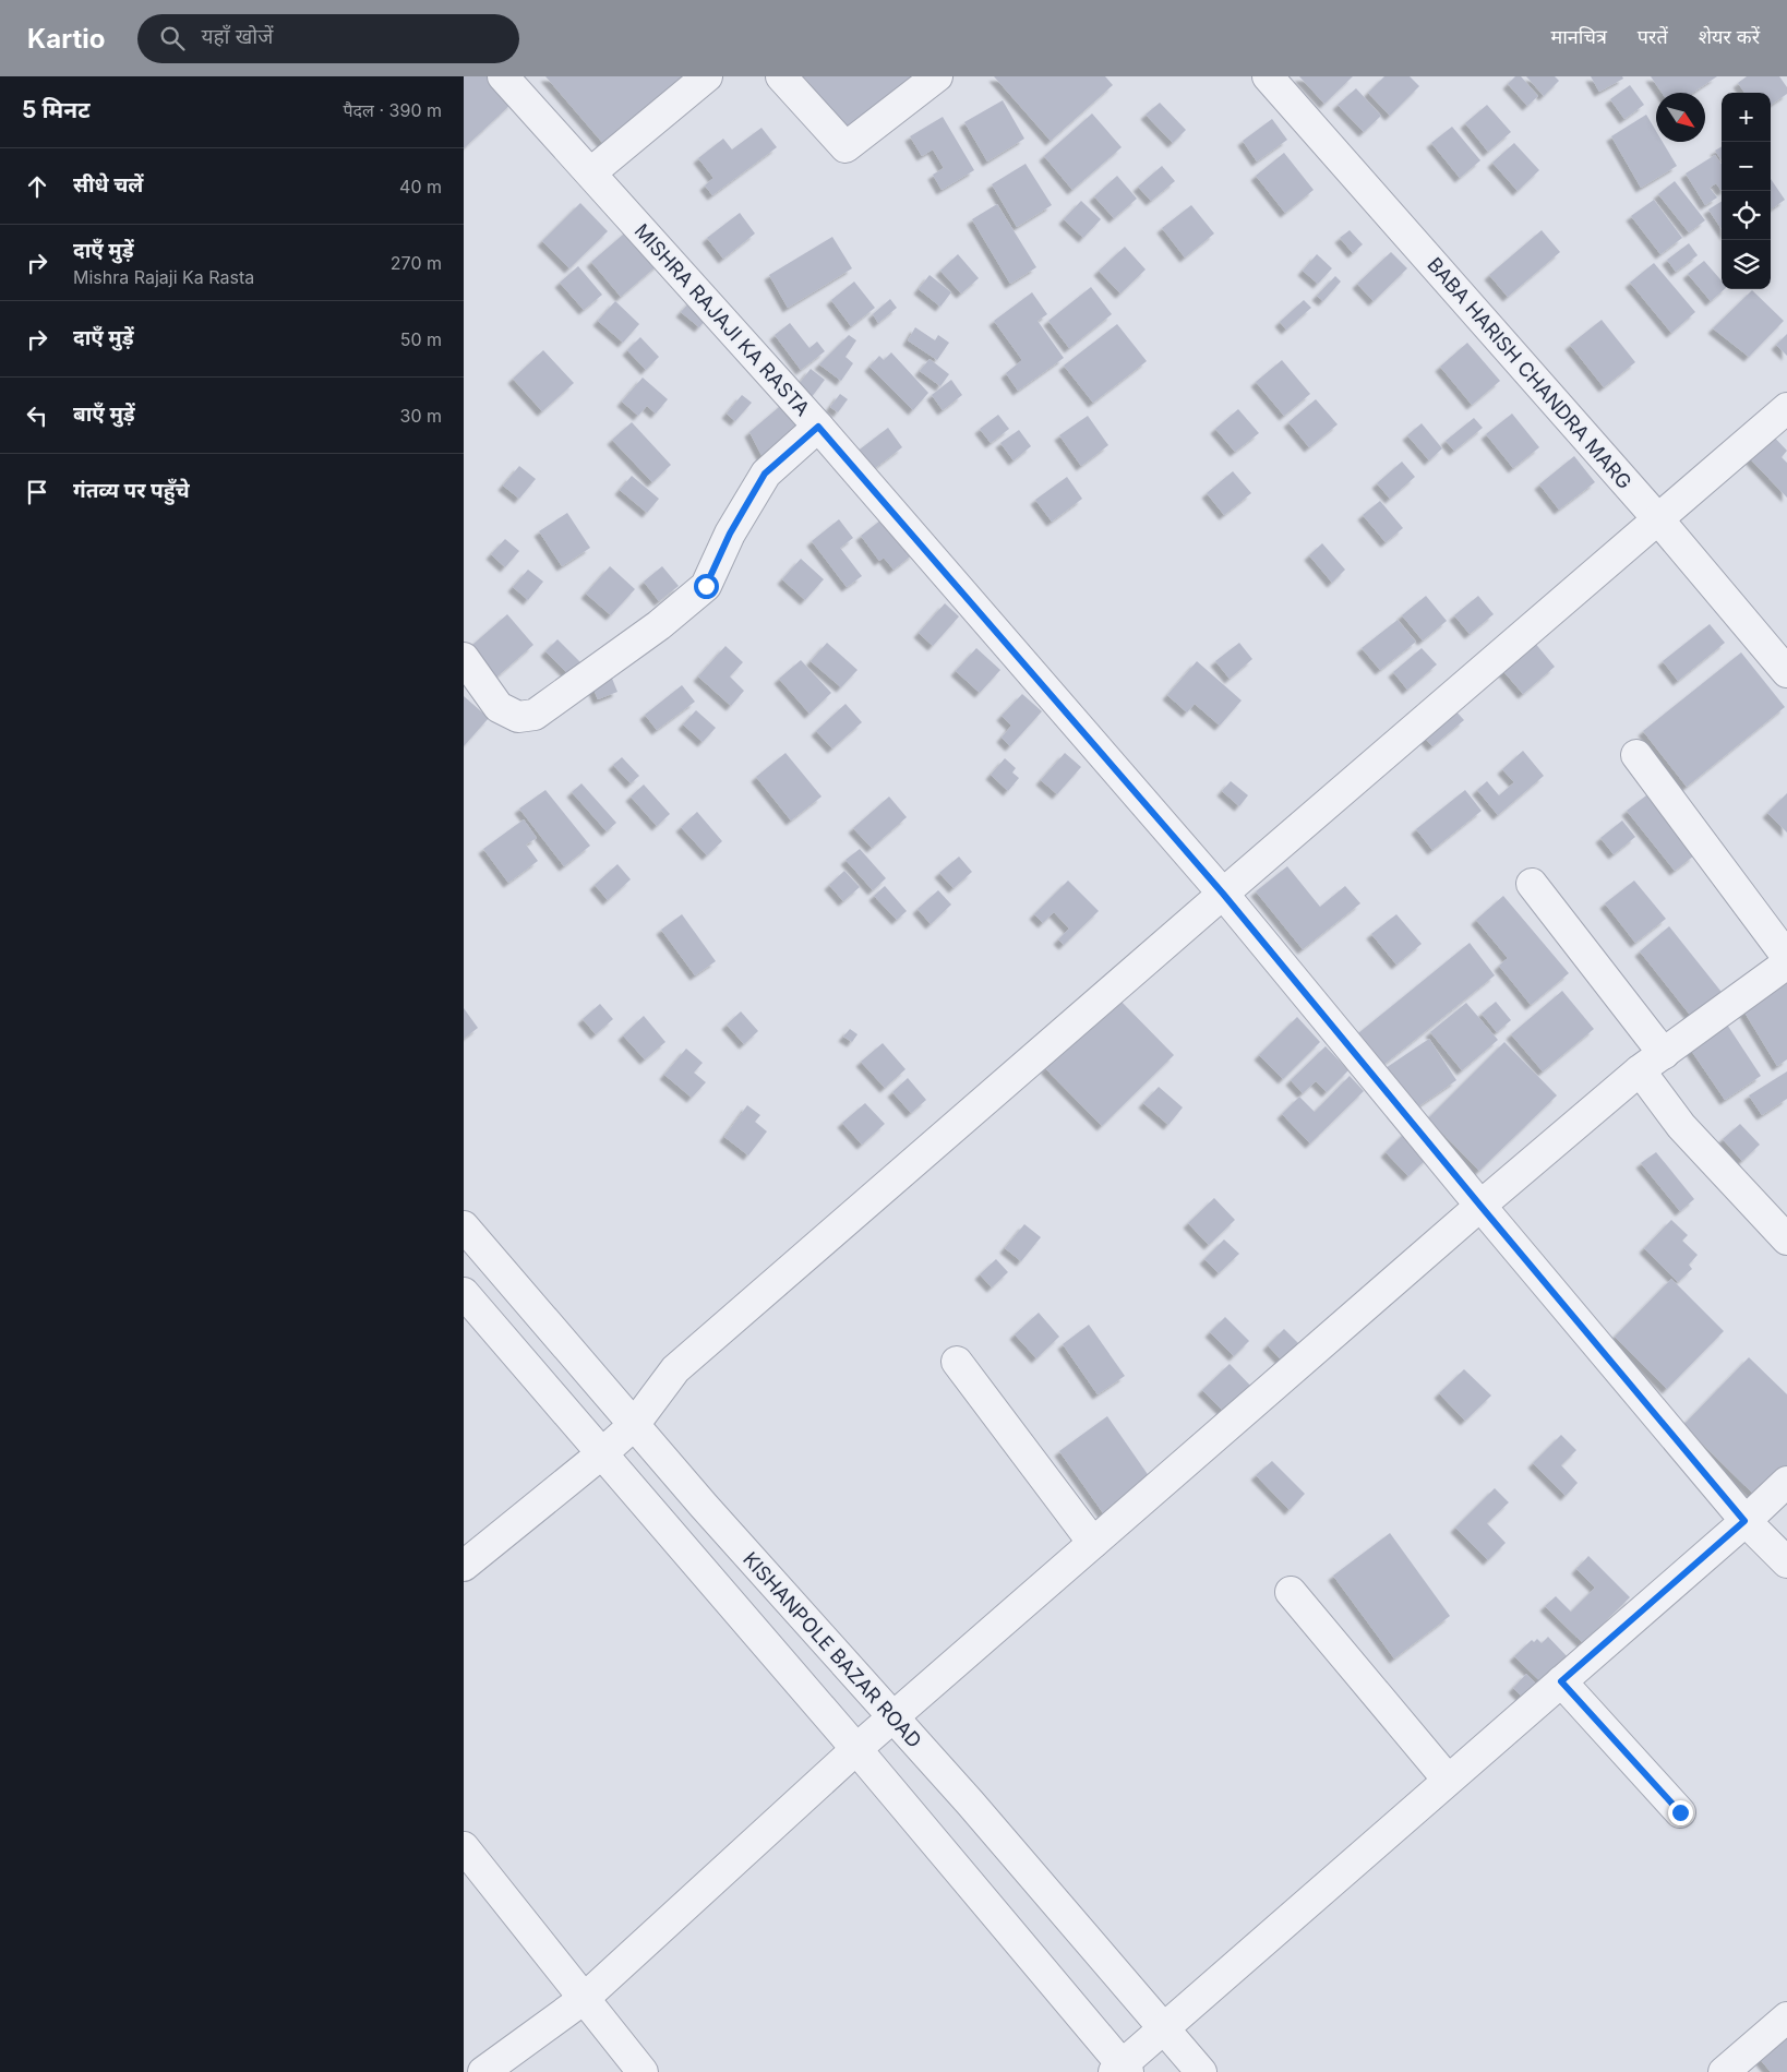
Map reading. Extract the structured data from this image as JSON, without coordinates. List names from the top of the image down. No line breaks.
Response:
{"streets":{"street":["MISHRA RAJAJI KA RASTA","BABA HARISH CHANDRA MARG","KISHANPOLE BAZAR ROAD"]},"north":"bottom right","page":{"header":"Kartio","search":"यहाँ खोजें","nav":["मानचित्र","परतें","शेयर करें"],"heading":["5 मिनट","पैदल · 390 m"],"map_buttons":["+","−"],"list":[["सीधे चलें","40 m"],["दाएँ मुड़ें","Mishra Rajaji Ka Rasta","270 m"],["दाएँ मुड़ें","50 m"],["बाएँ मुड़ें","30 m"],"गंतव्य पर पहुँचे"]}}
